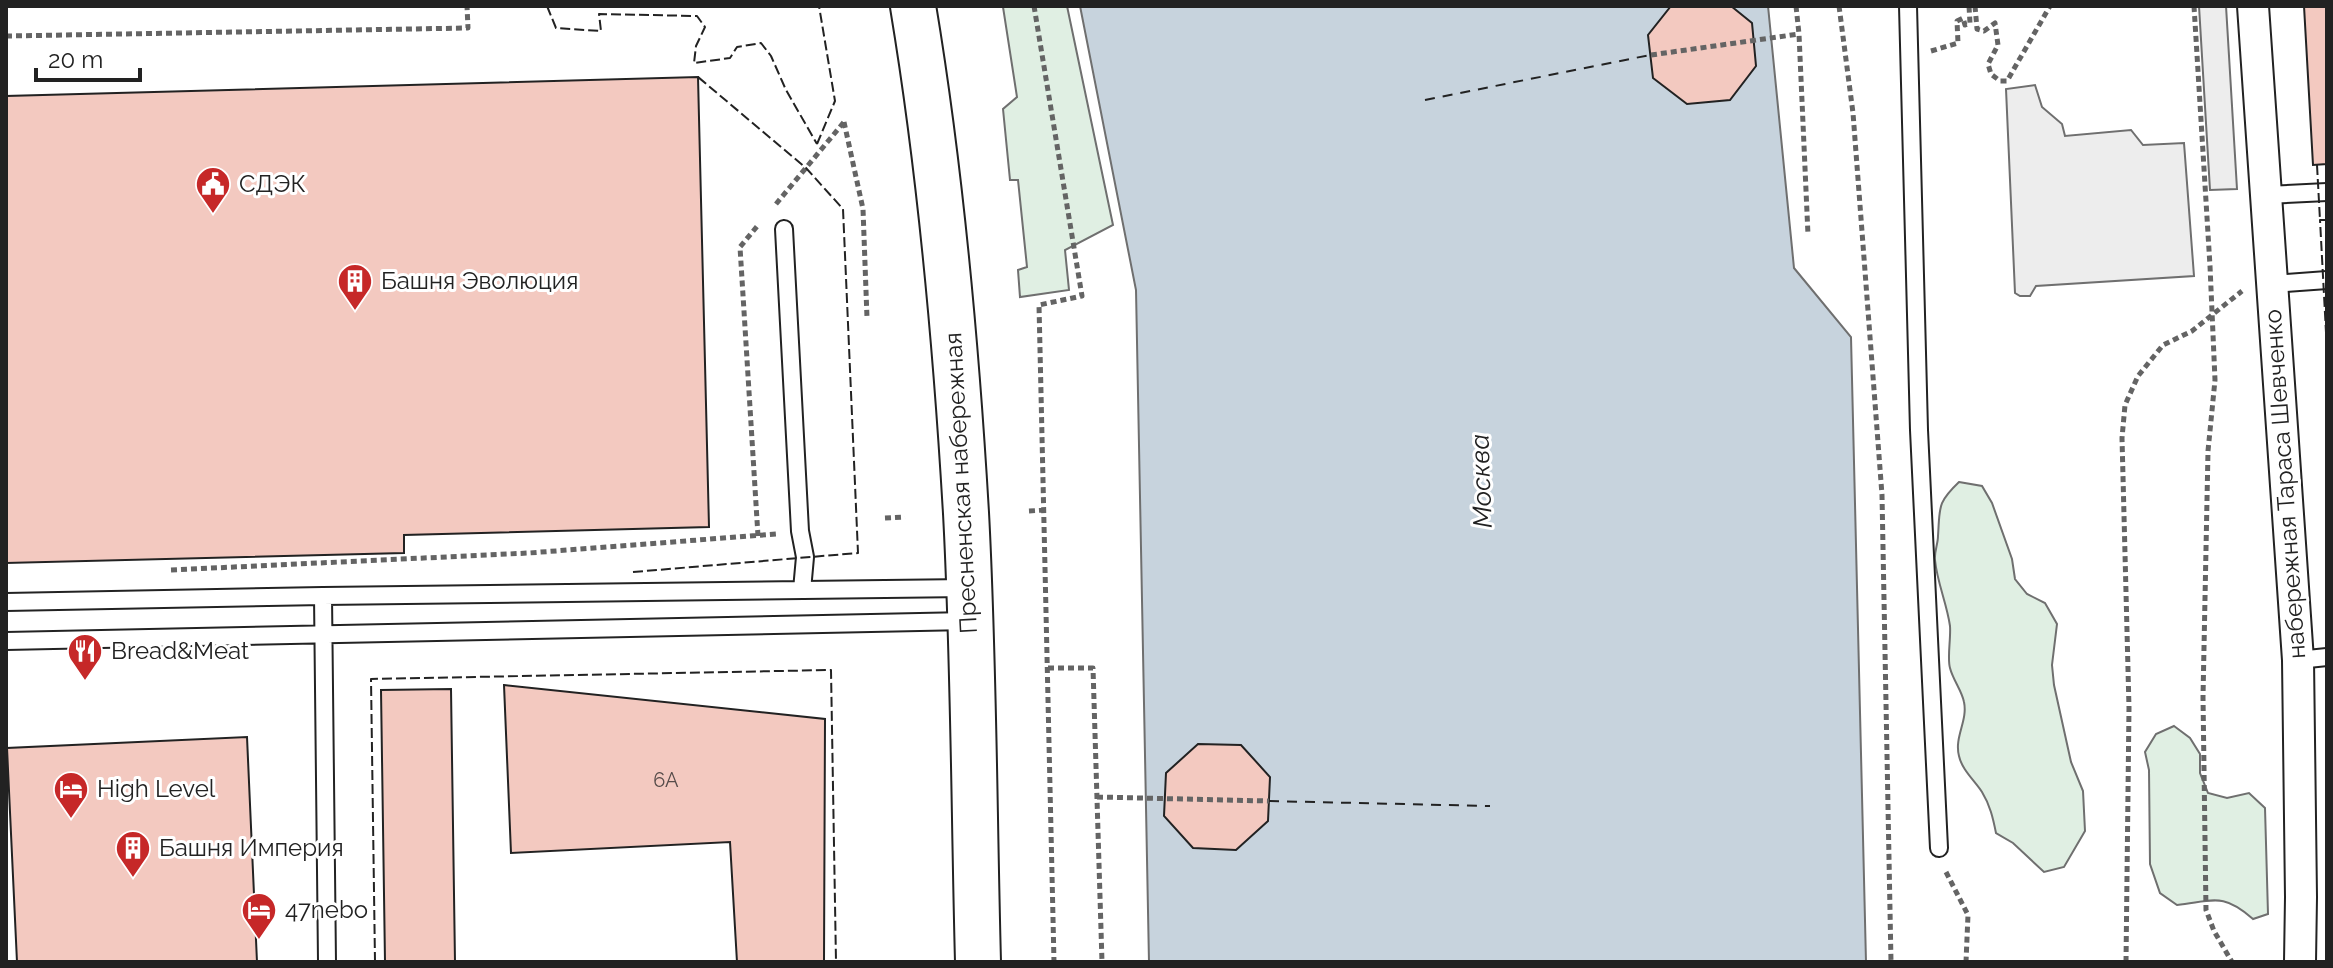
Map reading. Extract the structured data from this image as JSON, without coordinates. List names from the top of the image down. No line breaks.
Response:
{"streets":{"main road":["Пресненская набережная"],"street":["набережная Тараса Шевченко"]},"water":["Москва"],"places":{"public building":["СДЭК"],"building":["Башня Эволюция","Башня Империя"],"restaurant":["Bread&Meat"],"hotel":["High Level","47nebo"]},"house_numbers":["6А"],"scale_bar":"20 m"}
